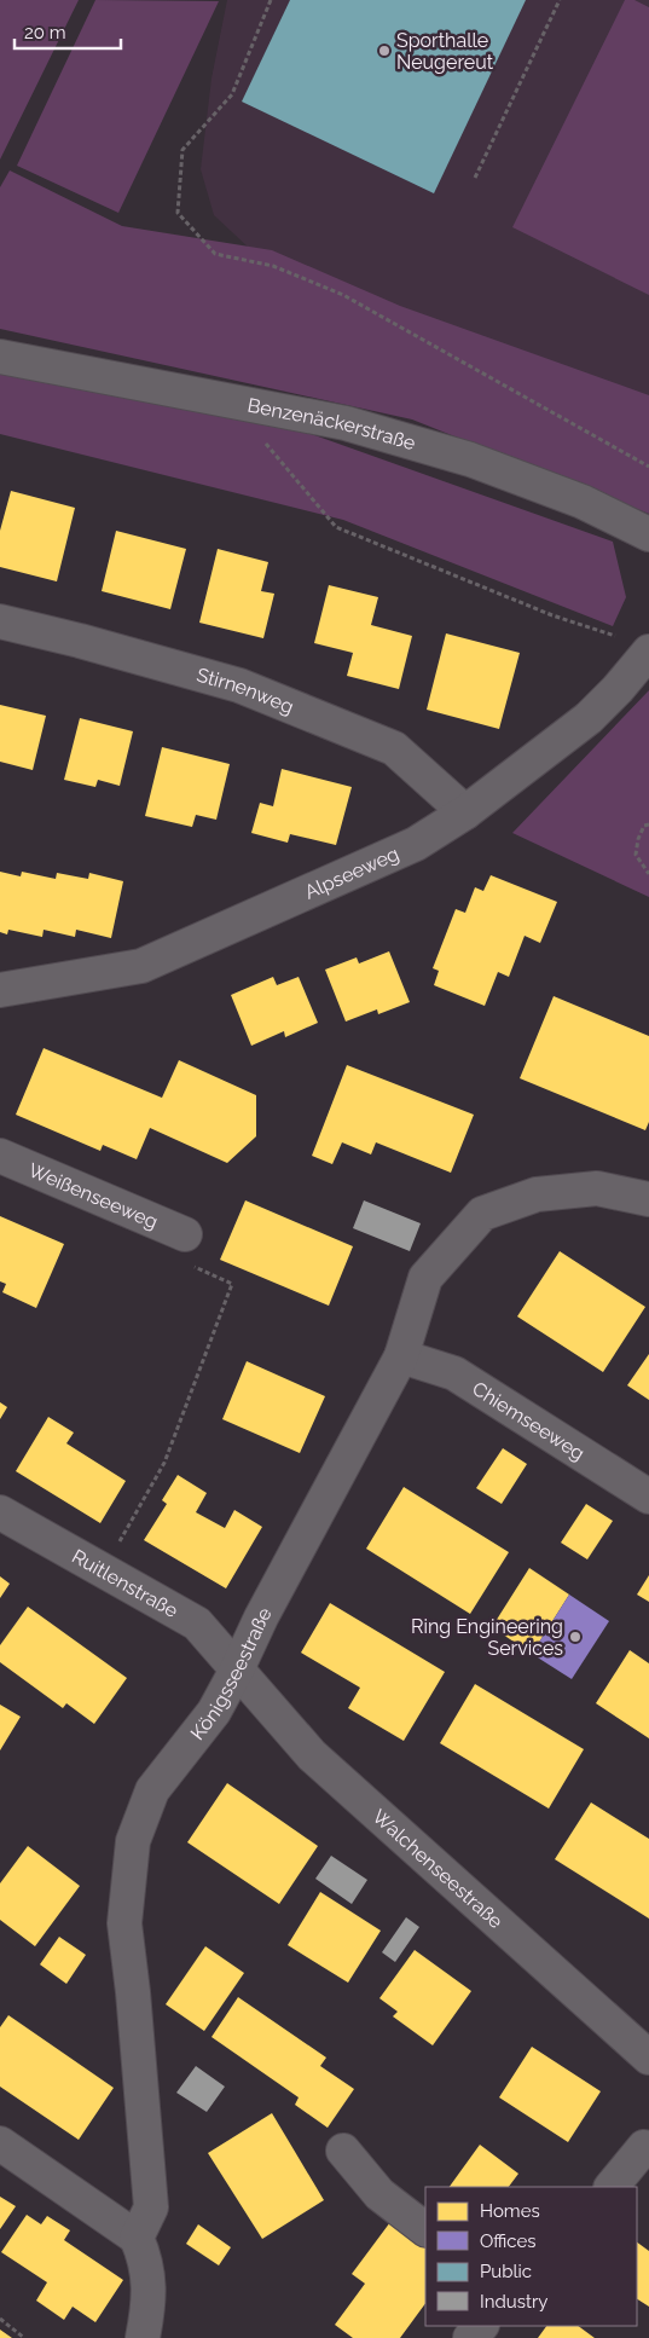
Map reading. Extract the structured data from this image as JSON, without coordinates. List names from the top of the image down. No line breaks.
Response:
{"streets":{"street":["Benzenäckerstraße","Stirnenweg","Alpseeweg","Weißenseeweg","Chiemseeweg","Ruitlenstraße","Königsseestraße","Walchenseestraße"]},"crossings":[["Stirnenweg","Alpseeweg"],["Chiemseeweg","Königsseestraße"],["Ruitlenstraße","Königsseestraße"],["Ruitlenstraße","Walchenseestraße"],["Königsseestraße","Walchenseestraße"]],"places":["Sporthalle Neugereut","Ring Engineering Services"],"legend":["Homes","Offices","Public","Industry"],"scale_bar":"20 m"}
